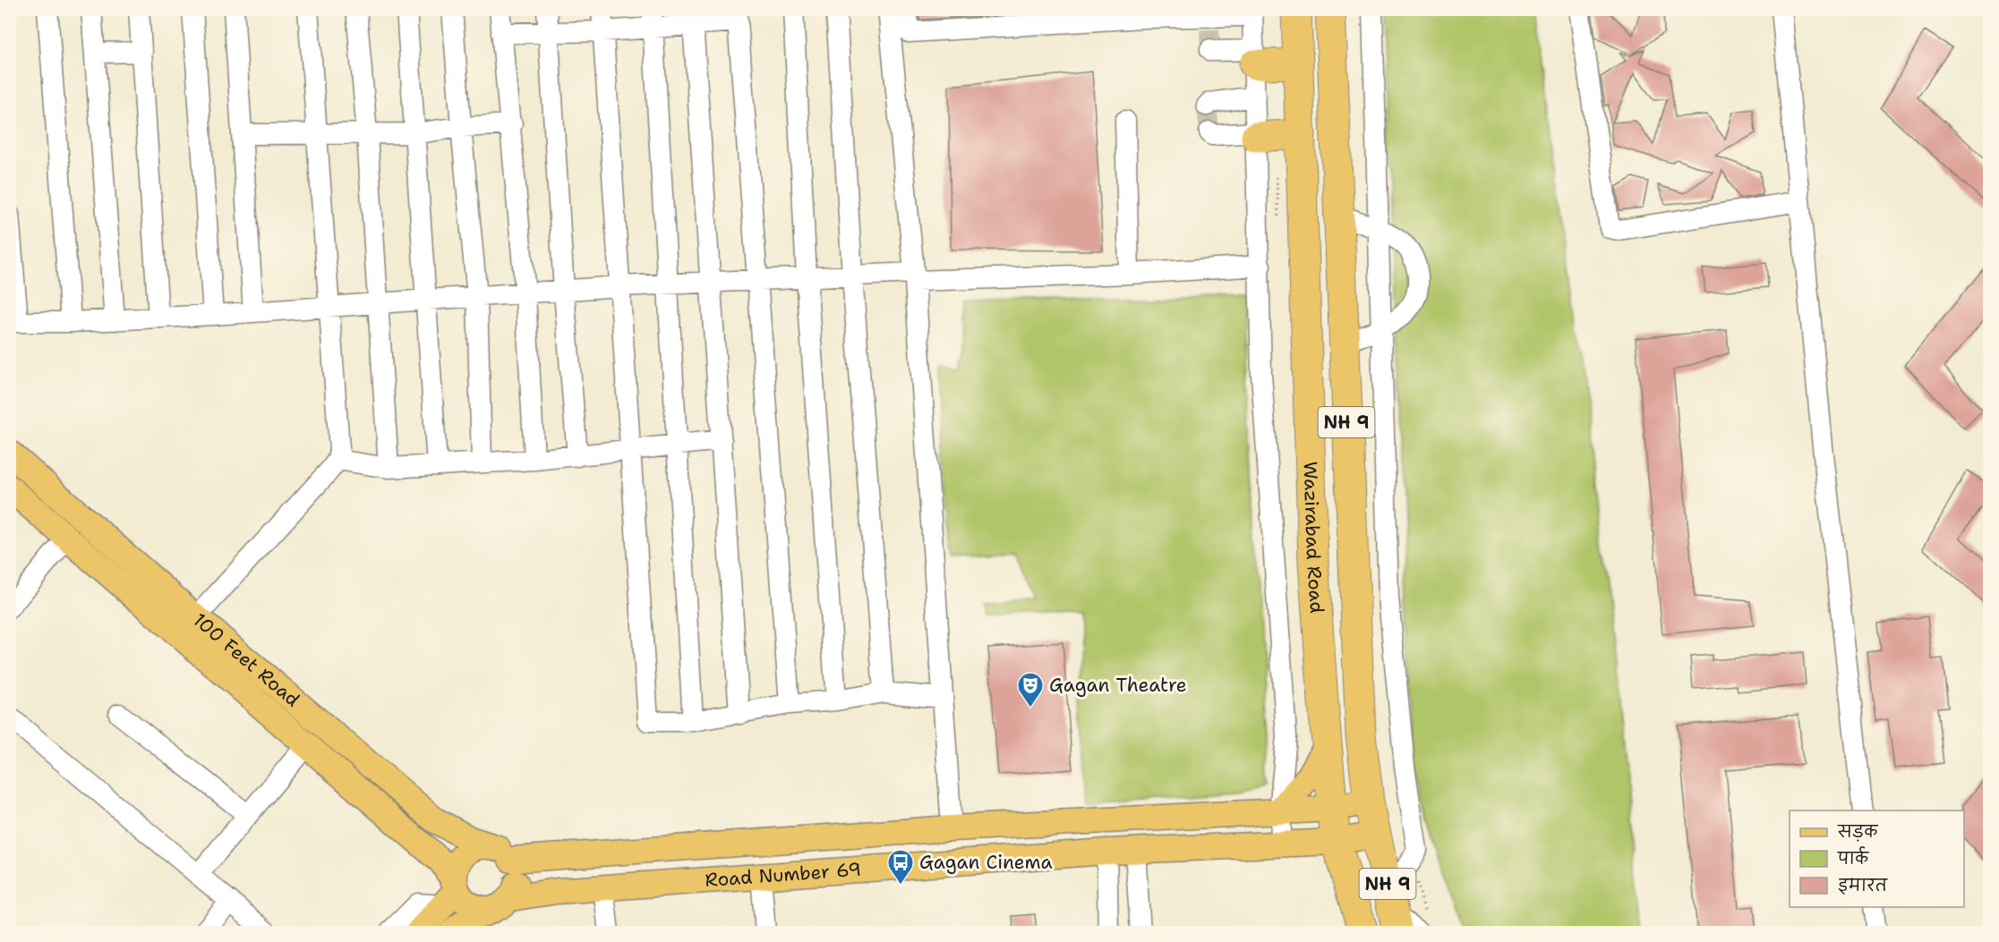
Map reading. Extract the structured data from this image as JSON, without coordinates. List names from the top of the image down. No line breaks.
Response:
{"streets":{"highway":["NH 9","Wazirabad Road"],"main road":["100 Feet Road","Road Number 69"]},"crossings":[["Wazirabad Road","Road Number 69"],["100 Feet Road","Road Number 69"]],"places":{"theatre":["Gagan Theatre"],"bus stop":["Gagan Cinema"]},"legend":["सड़क","पार्क","इमारत"]}
